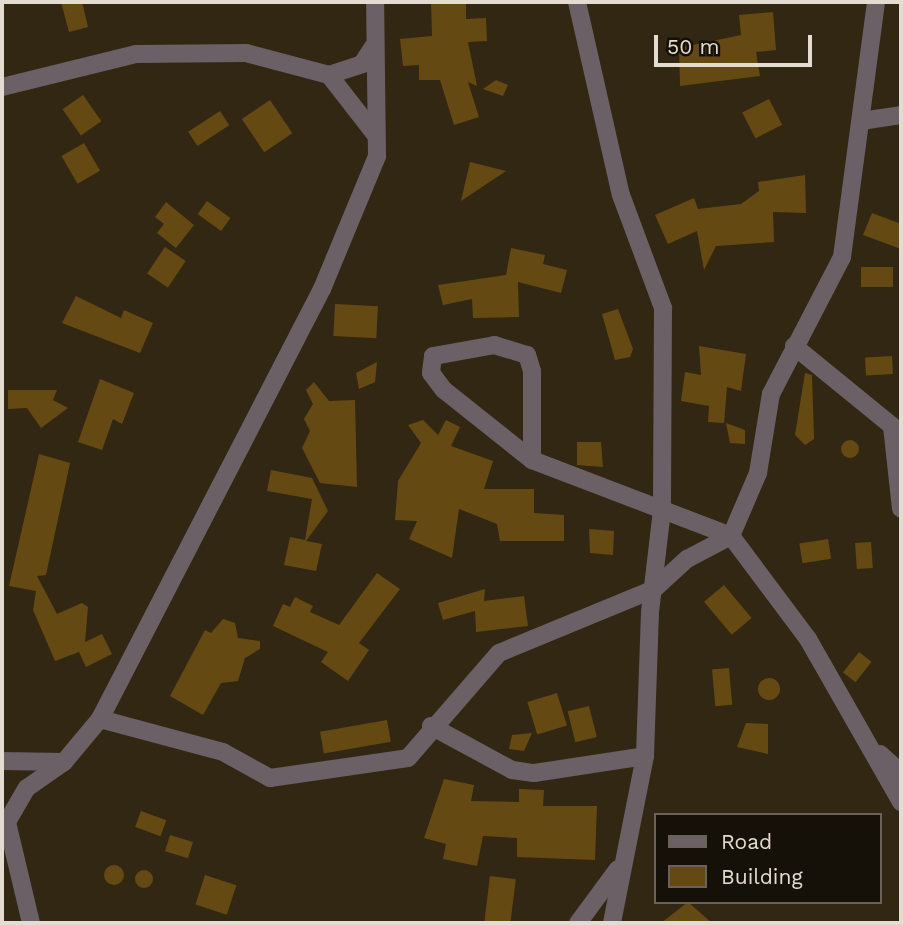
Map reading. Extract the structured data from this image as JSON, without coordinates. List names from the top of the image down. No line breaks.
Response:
{"legend":["Road","Building"],"scale_bar":"50 m"}
